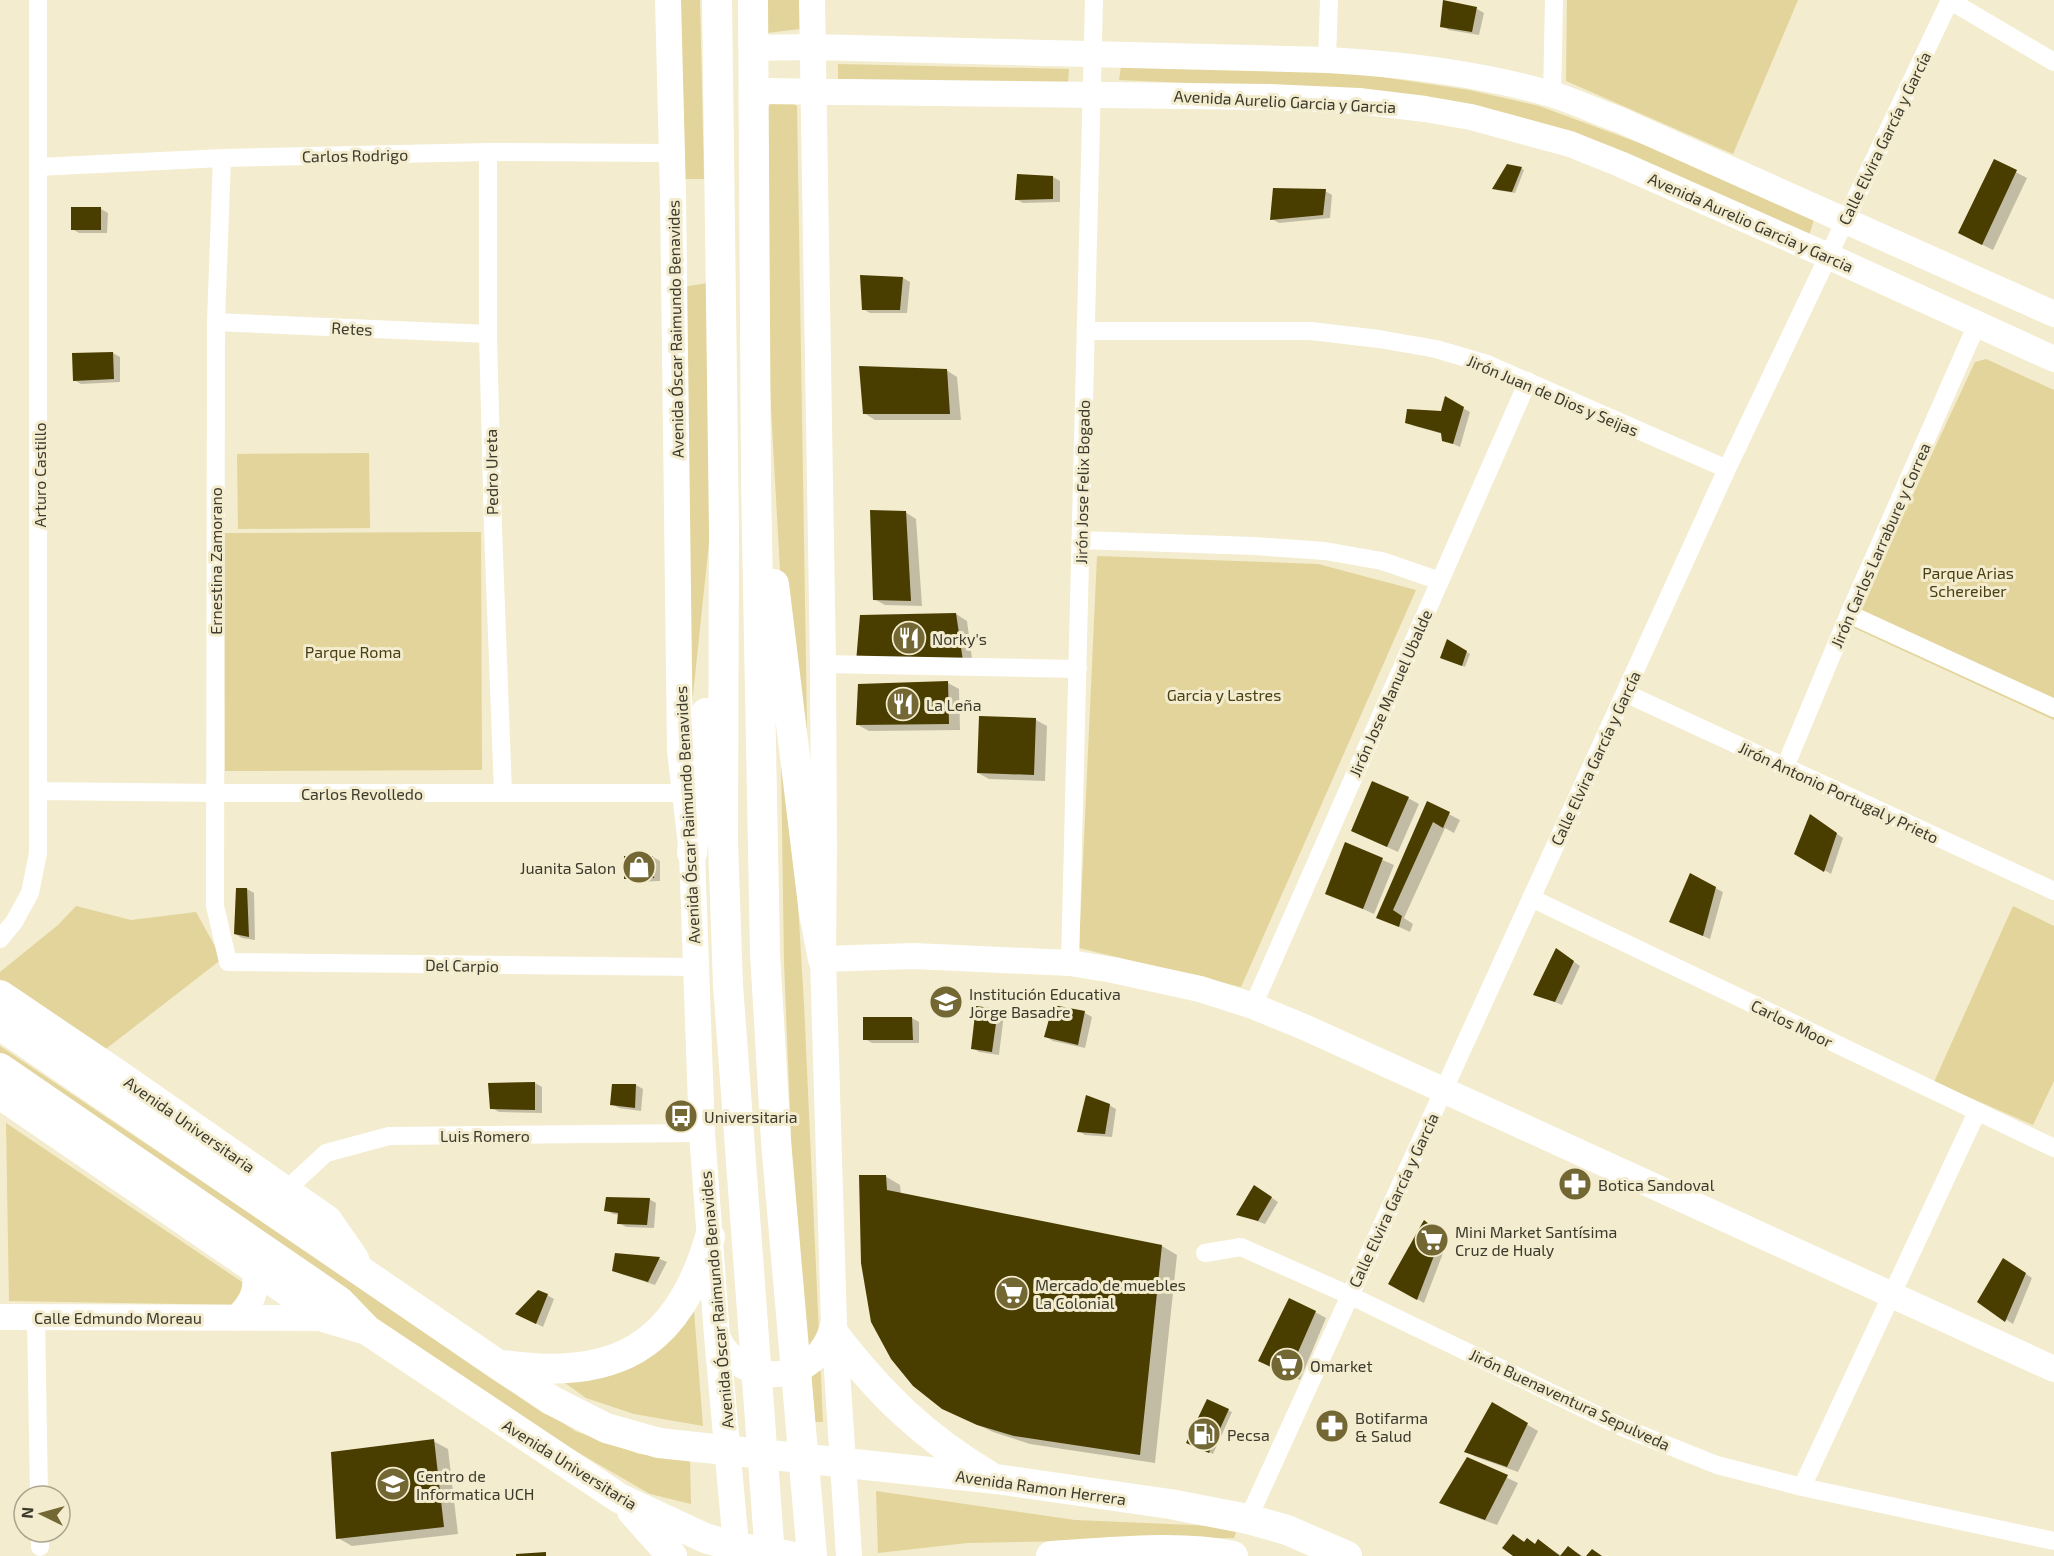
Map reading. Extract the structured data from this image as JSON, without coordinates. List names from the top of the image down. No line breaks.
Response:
{"streets":{"main road":["Avenida Aurelio Garcia y Garcia","Avenida Óscar Raimundo Benavides","Avenida Universitaria","Calle Edmundo Moreau","Avenida Ramon Herrera"],"street":["Calle Elvira García y García","Carlos Rodrigo","Retes","Jirón Juan de Dios y Seijas","Pedro Ureta","Arturo Castillo","Jirón Jose Felix Bogado","Jirón Carlos Larrabure y Correa","Ernestina Zamorano","Jirón Jose Manuel Ubalde","Jirón Antonio Portugal y Prieto","Carlos Revolledo","Del Carpio","Carlos Moor","Luis Romero","Jirón Buenaventura Sepulveda"]},"crossings":[["Avenida Aurelio Garcia y Garcia","Calle Elvira García y García"],["Avenida Aurelio Garcia y Garcia","Jirón Jose Felix Bogado"],["Avenida Aurelio Garcia y Garcia","Jirón Carlos Larrabure y Correa"],["Calle Elvira García y García","Jirón Juan de Dios y Seijas"],["Calle Elvira García y García","Jirón Antonio Portugal y Prieto"],["Calle Elvira García y García","Carlos Moor"],["Calle Elvira García y García","Jirón Buenaventura Sepulveda"],["Calle Elvira García y García","Avenida Ramon Herrera"],["Carlos Rodrigo","Avenida Óscar Raimundo Benavides"],["Carlos Rodrigo","Pedro Ureta"],["Carlos Rodrigo","Arturo Castillo"],["Carlos Rodrigo","Ernestina Zamorano"],["Retes","Pedro Ureta"],["Retes","Ernestina Zamorano"],["Avenida Óscar Raimundo Benavides","Carlos Revolledo"],["Avenida Óscar Raimundo Benavides","Del Carpio"],["Avenida Óscar Raimundo Benavides","Avenida Universitaria"],["Avenida Óscar Raimundo Benavides","Luis Romero"],["Avenida Óscar Raimundo Benavides","Avenida Ramon Herrera"],["Jirón Juan de Dios y Seijas","Jirón Jose Felix Bogado"],["Jirón Juan de Dios y Seijas","Jirón Jose Manuel Ubalde"],["Pedro Ureta","Carlos Revolledo"],["Arturo Castillo","Carlos Revolledo"],["Jirón Carlos Larrabure y Correa","Jirón Antonio Portugal y Prieto"],["Ernestina Zamorano","Carlos Revolledo"],["Ernestina Zamorano","Del Carpio"],["Avenida Universitaria","Luis Romero"],["Avenida Universitaria","Calle Edmundo Moreau"],["Avenida Universitaria","Avenida Ramon Herrera"]],"parks":["Parque Arias Schereiber","Parque Roma","Garcia y Lastres"],"places":{"restaurant":["Norky's","La Leña"],"shop":["Juanita Salon"],"school or university":["Institución Educativa Jorge Basadre","Centro de Informatica UCH"],"bus stop":["Universitaria"],"pharmacy":["Botica Sandoval","Botifarma & Salud"],"supermarket":["Mini Market Santísima Cruz de Hualy","Mercado de muebles La Colonial","Omarket"],"fuel station":["Pecsa"]},"north":"left"}
